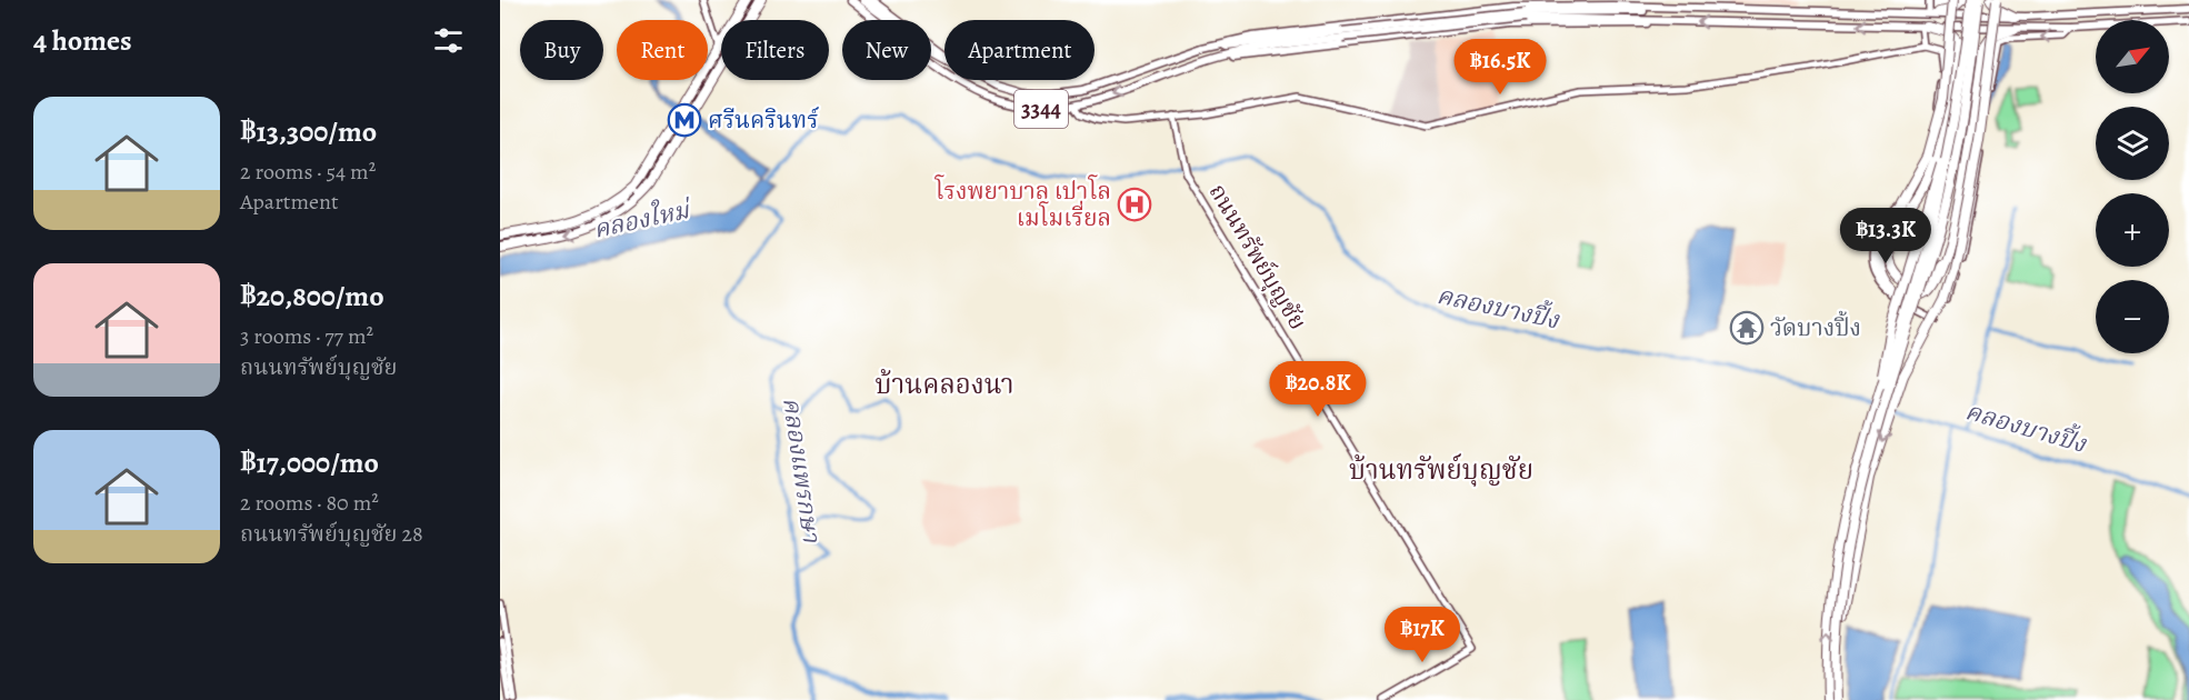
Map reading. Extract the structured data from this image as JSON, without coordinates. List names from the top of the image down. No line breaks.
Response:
{"streets":{"main road":["3344"],"street":["ถนนทรัพย์บุญชัย"]},"districts":["บ้านคลองนา","บ้านทรัพย์บุญชัย"],"water":["คลองใหม่","คลองบางปิ้ง","คลองแพรกษา"],"places":{"metro station":["ศรีนครินทร์"],"hospital":["โรงพยาบาล เปาโล เมโมเรี่ยล"],"temple":["วัดบางปิ้ง"]},"north":"top right","page":{"heading":"4 homes","map_buttons":["+","−"],"chip":["Buy","Rent","Filters","New","Apartment"],"price":["฿16.5K","฿13.3K","฿20.8K","฿17K"],"list":[{"name":"฿13,300/mo","note":"2 rooms · 54 m² · Apartment"},{"name":"฿20,800/mo","note":"3 rooms · 77 m² · ถนนทรัพย์บุญชัย"},{"name":"฿17,000/mo","note":"2 rooms · 80 m² · ถนนทรัพย์บุญชัย 28"}]}}
